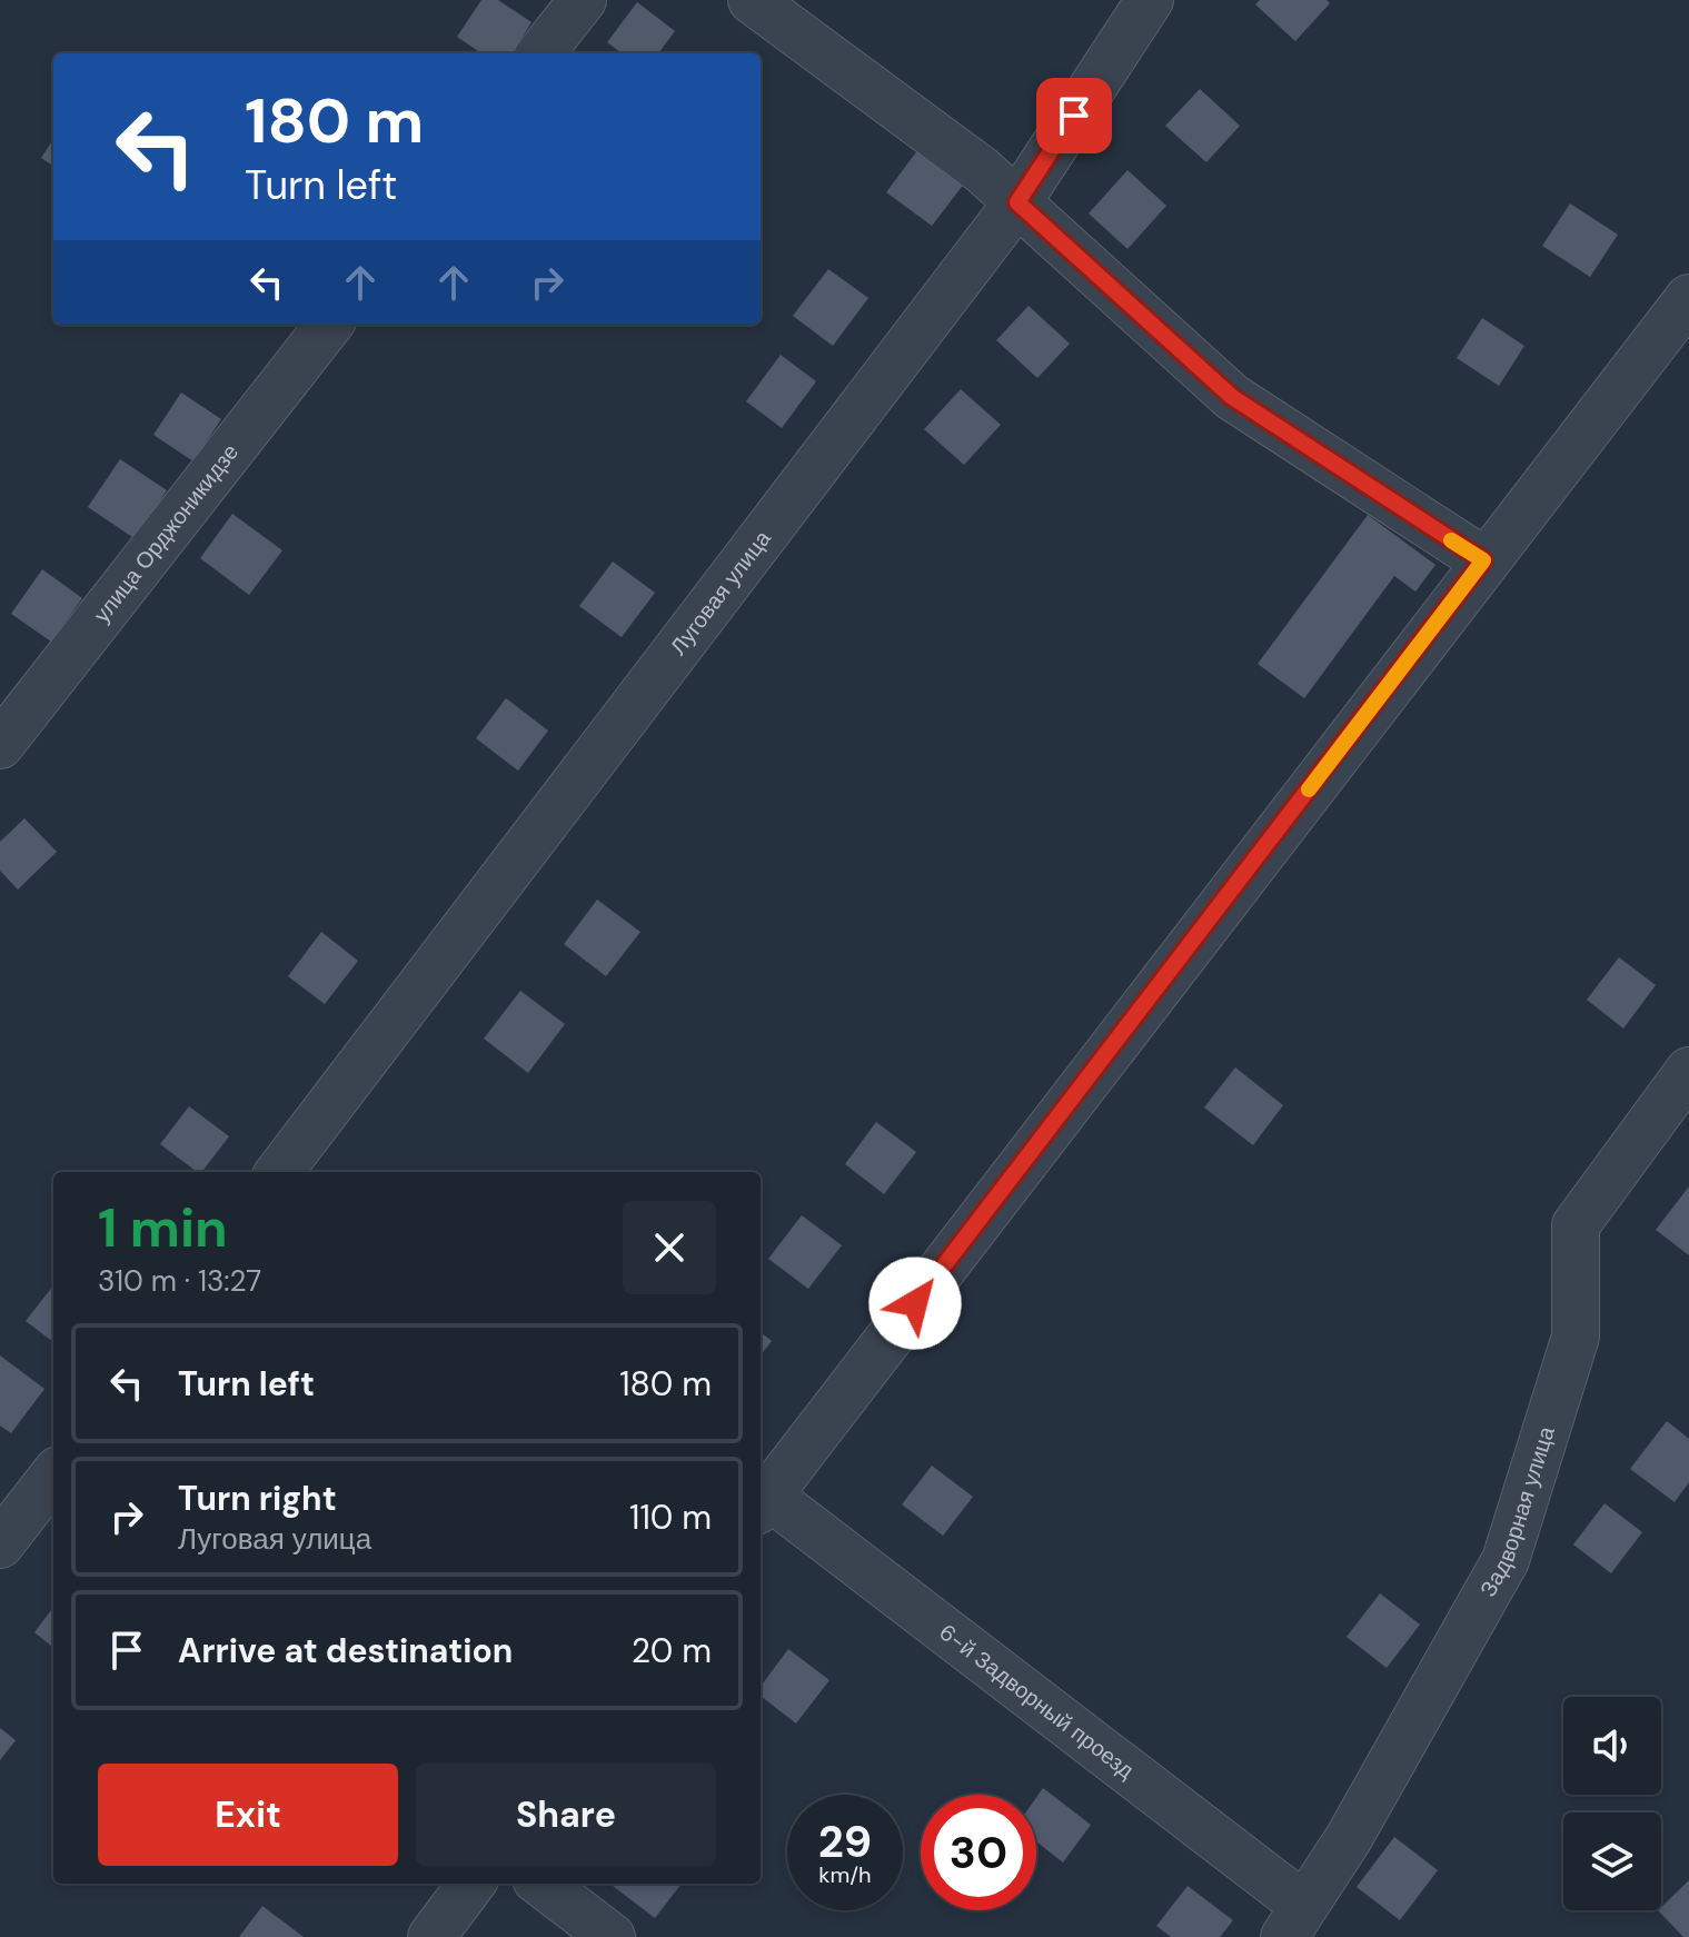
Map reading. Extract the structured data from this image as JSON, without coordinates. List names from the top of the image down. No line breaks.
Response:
{"streets":{"street":["улица Орджоникидзе","Луговая улица","Задворная улица","6-й Задворный проезд"]},"crossings":[["Задворная улица","6-й Задворный проезд"]],"page":{"turn":["180 m","Turn left"],"heading":["1 min","310 m · 13:27"],"list":[{"name":"Turn left","value":"180 m"},{"name":"Turn right","note":"Луговая улица","value":"110 m"},{"name":"Arrive at destination","value":"20 m"}],"buttons":["Exit","Share"],"speed":"29 km/h","limit":"30"}}
